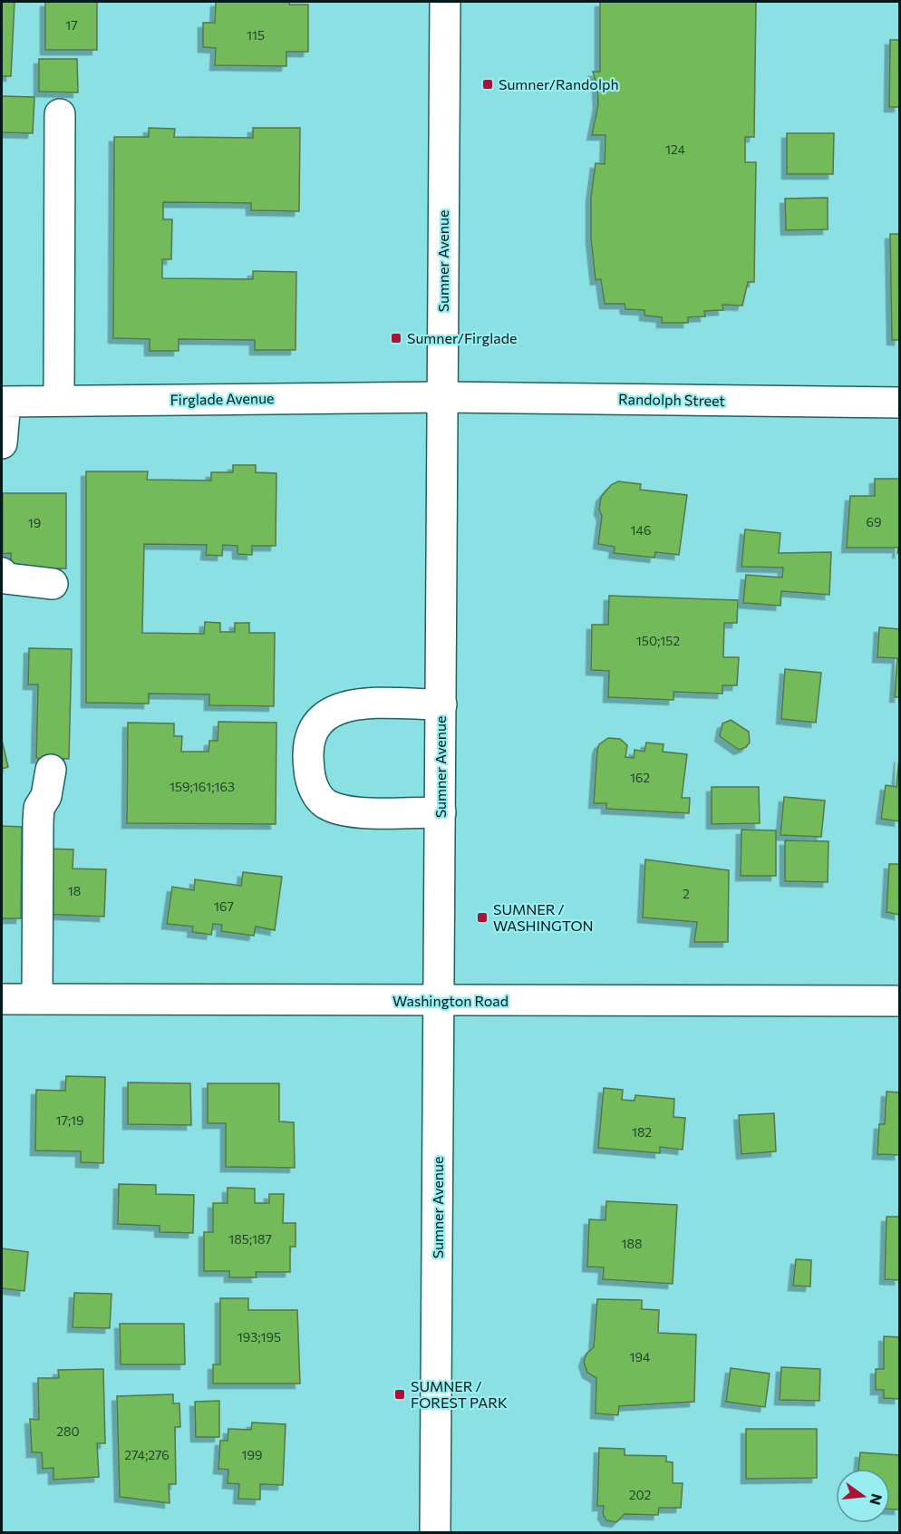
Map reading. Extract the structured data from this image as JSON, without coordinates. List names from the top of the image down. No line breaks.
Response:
{"streets":{"street":["Sumner Avenue","Firglade Avenue","Randolph Street","Washington Road"]},"crossings":[["Sumner Avenue","Firglade Avenue"],["Sumner Avenue","Randolph Street"],["Sumner Avenue","Washington Road"],["Firglade Avenue","Randolph Street"]],"places":{"transit":["Sumner/Randolph","Sumner/Firglade","SUMNER / WASHINGTON","SUMNER / FOREST PARK"]},"house_numbers":["17","115","124","69","19","146","150;152","162","159;161;163","18","2","167","17;19","182","185;187","188","193;195","194","280","274;276","199","202"],"north":"right"}
